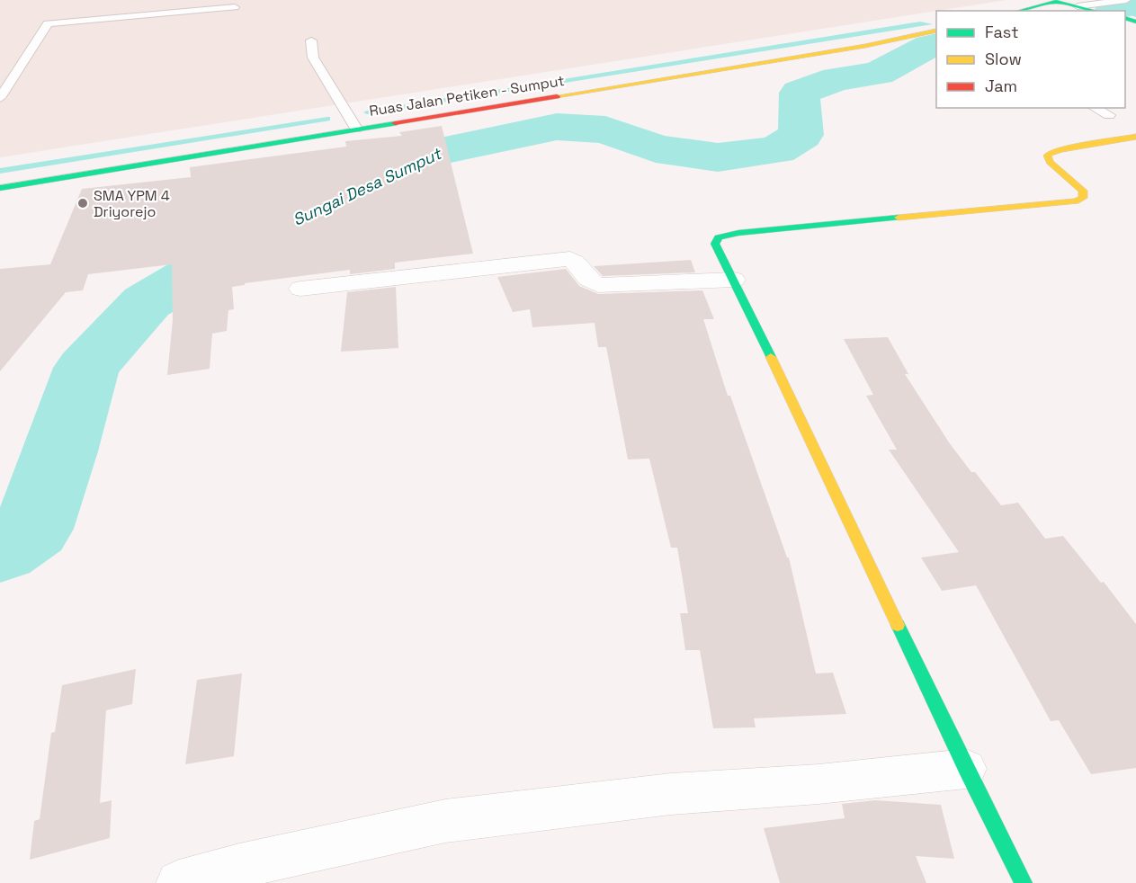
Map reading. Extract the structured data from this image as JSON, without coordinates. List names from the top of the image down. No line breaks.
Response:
{"streets":{"main road":["Ruas Jalan Petiken - Sumput"]},"water":["Sungai Desa Sumput"],"places":["SMA YPM 4 Driyorejo"],"legend":["Fast","Slow","Jam"]}
